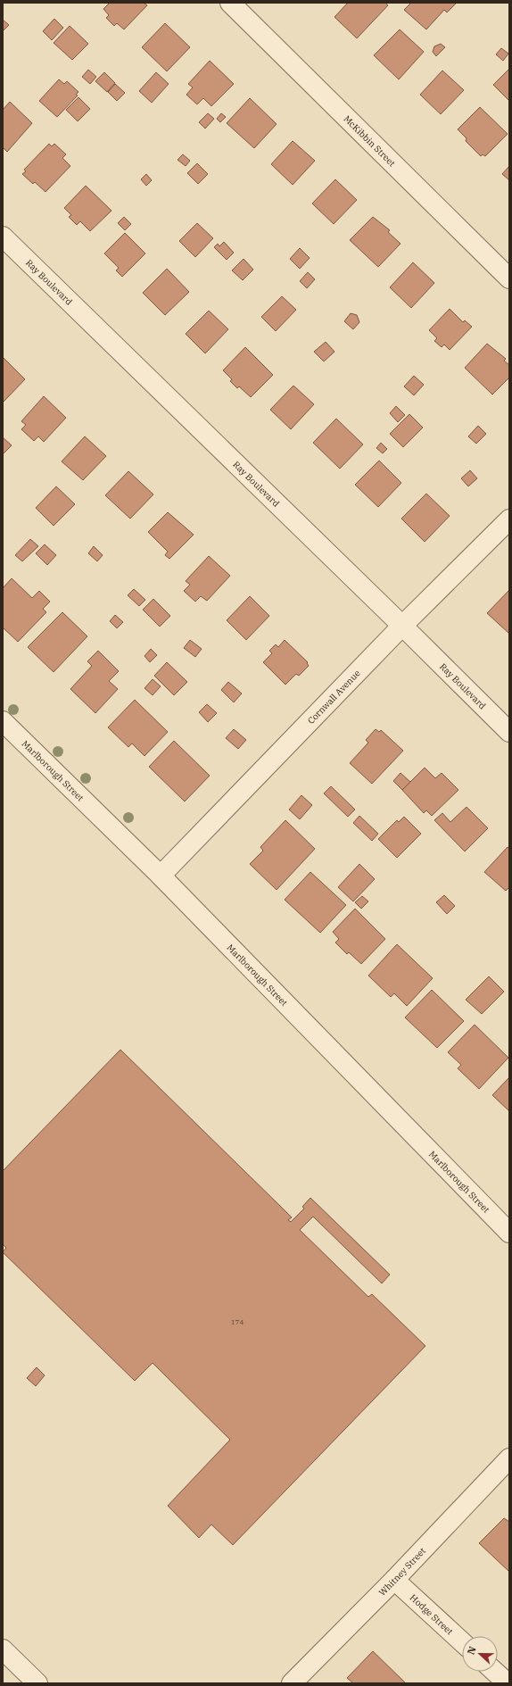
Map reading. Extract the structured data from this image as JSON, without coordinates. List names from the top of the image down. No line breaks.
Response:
{"streets":{"street":["McKibbin Street","Ray Boulevard","Cornwall Avenue","Marlborough Street","Whitney Street","Hodge Street"]},"crossings":[["Ray Boulevard","Cornwall Avenue"],["Cornwall Avenue","Marlborough Street"],["Whitney Street","Hodge Street"]],"house_numbers":["174"],"north":"left"}
